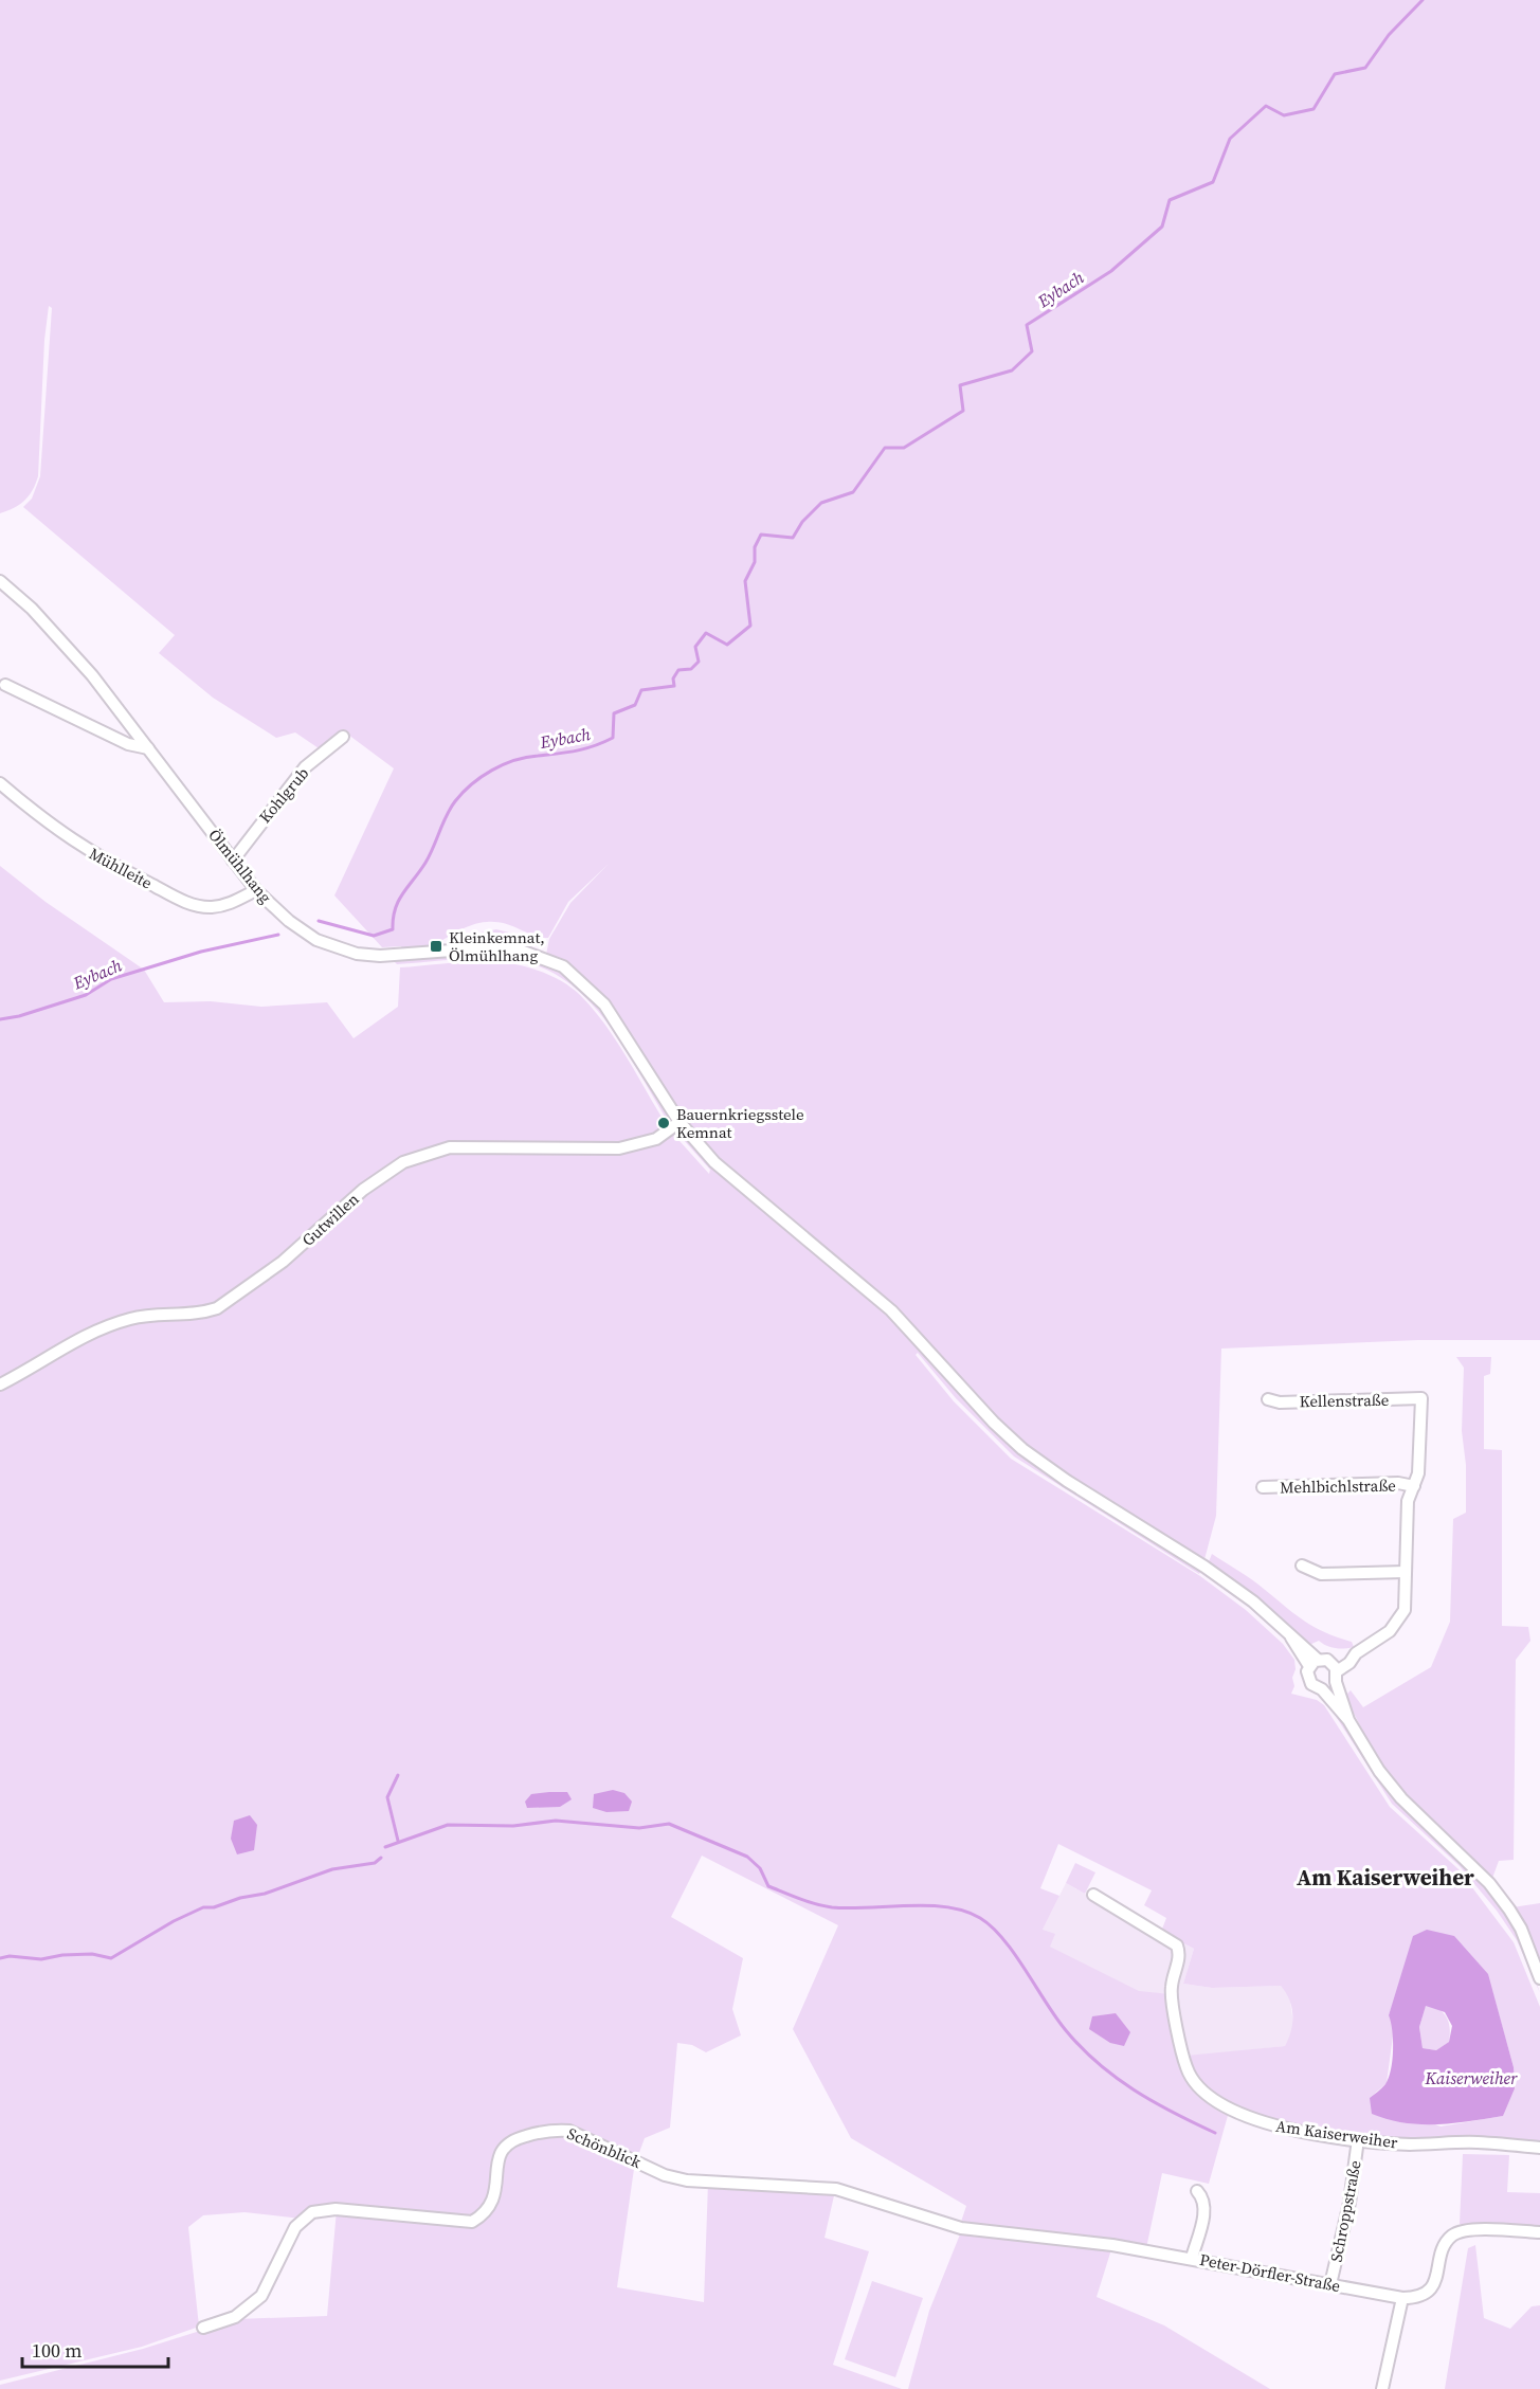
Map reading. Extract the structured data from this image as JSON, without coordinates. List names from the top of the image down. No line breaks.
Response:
{"streets":{"street":["Kohlgrub","Ölmühlhang","Mühlleite","Gutwillen","Kellenstraße","Mehlbichlstraße","Am Kaiserweiher","Schönblick","Schroppstraße","Peter-Dörfler-Straße"]},"crossings":[["Kohlgrub","Ölmühlhang"],["Ölmühlhang","Mühlleite"],["Ölmühlhang","Gutwillen"],["Kellenstraße","Mehlbichlstraße"],["Am Kaiserweiher","Schroppstraße"],["Schönblick","Peter-Dörfler-Straße"],["Schroppstraße","Peter-Dörfler-Straße"]],"districts":["Am Kaiserweiher"],"water":["Eybach","Kaiserweiher"],"places":{"transit":["Kleinkemnat, Ölmühlhang"],"other":["Bauernkriegsstele Kemnat"]},"scale_bar":"100 m"}
